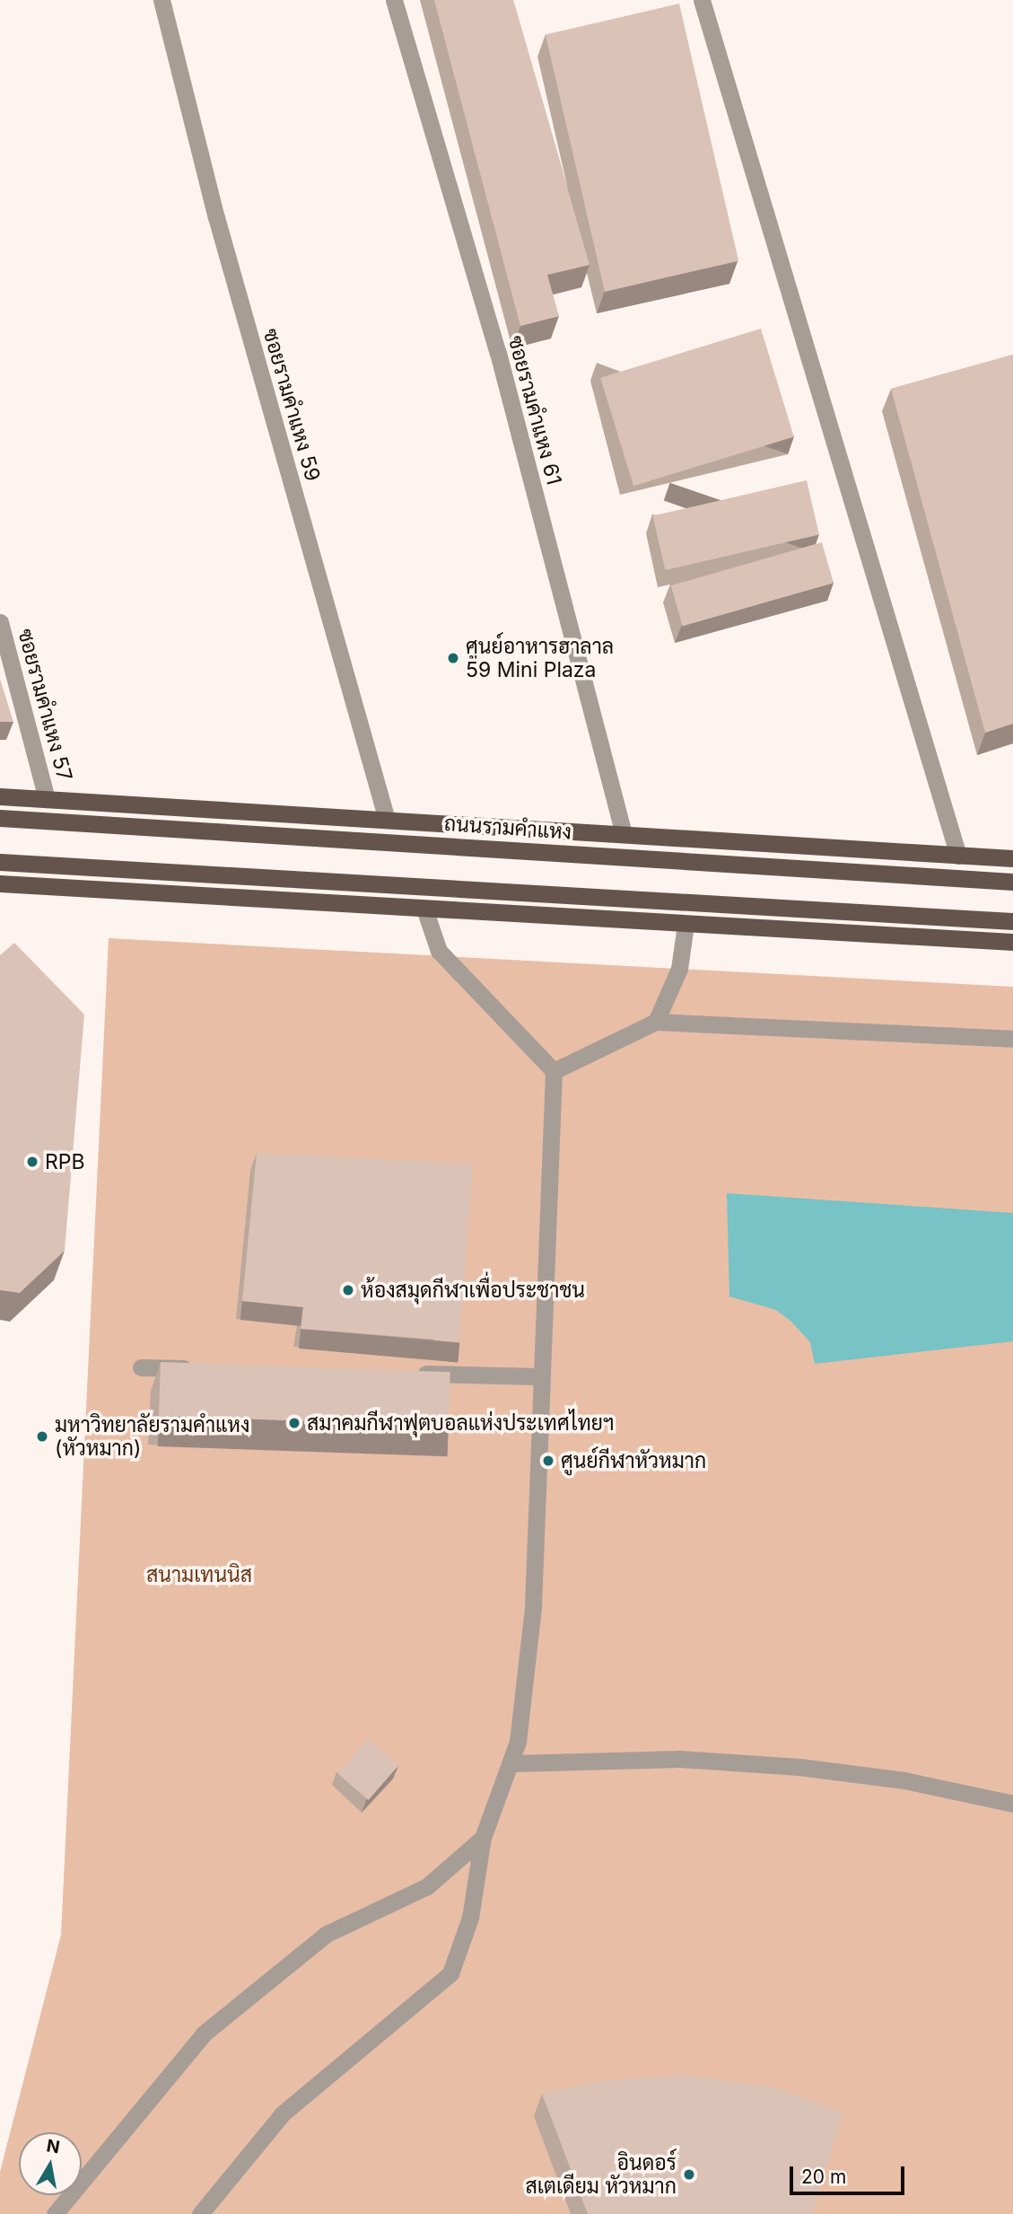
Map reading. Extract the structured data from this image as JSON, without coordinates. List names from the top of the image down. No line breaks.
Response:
{"streets":{"main road":["ถนนรามคำแหง"],"street":["ซอยรามคำแหง 59","ซอยรามคำแหง 61","ซอยรามคำแหง 57"]},"crossings":[["ซอยรามคำแหง 59","ถนนรามคำแหง"],["ซอยรามคำแหง 61","ถนนรามคำแหง"],["ซอยรามคำแหง 57","ถนนรามคำแหง"]],"parks":["สนามเทนนิส"],"places":["ศูนย์อาหารฮาลาล 59 Mini Plaza","RPB","ห้องสมุดกีฬาเพื่อประชาชน","สมาคมกีฬาฟุตบอลแห่งประเทศไทยฯ","มหาวิทยาลัยรามคำแหง (หัวหมาก)","ศูนย์กีฬาหัวหมาก","อินดอร์ สเตเดียม หัวหมาก"],"scale_bar":"20 m","north":"top"}
